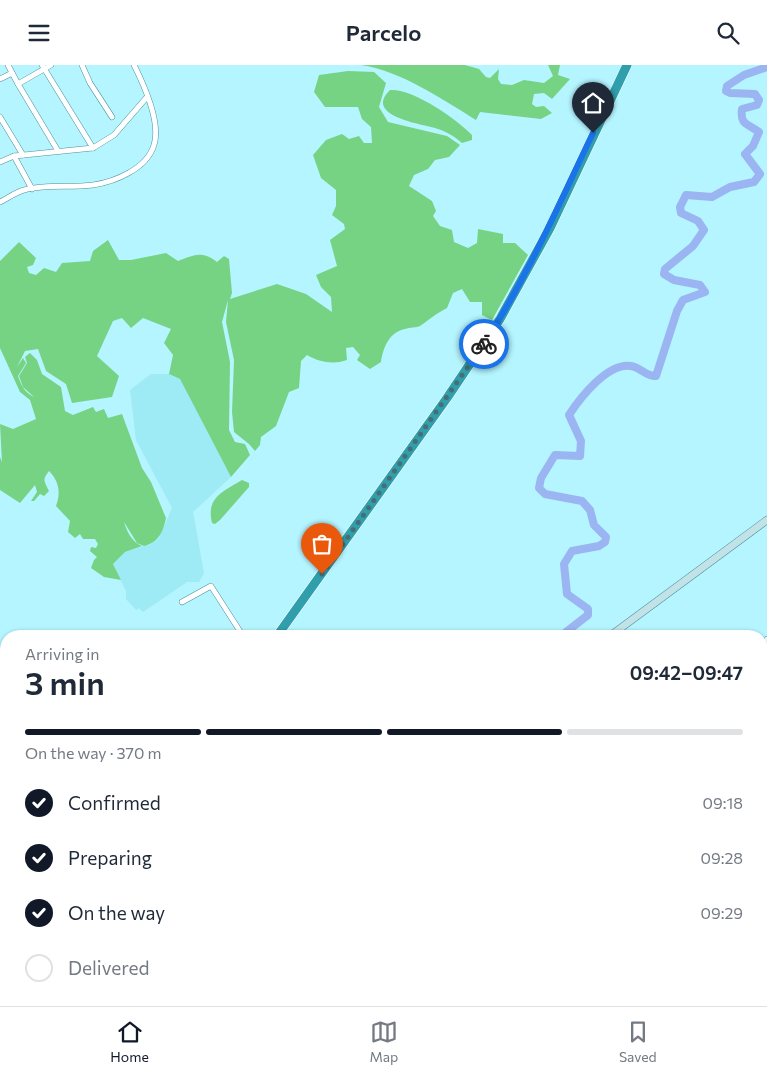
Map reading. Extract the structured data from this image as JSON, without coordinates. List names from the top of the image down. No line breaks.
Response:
{"page":{"header":"Parcelo","heading":["3 min","Arriving in","09:42–09:47"],"bar":"On the way · 370 m","list":[["Confirmed","09:18"],["Preparing","09:28"],["On the way","09:29"],"Delivered"],"tabs":["Home","Map","Saved"]}}
